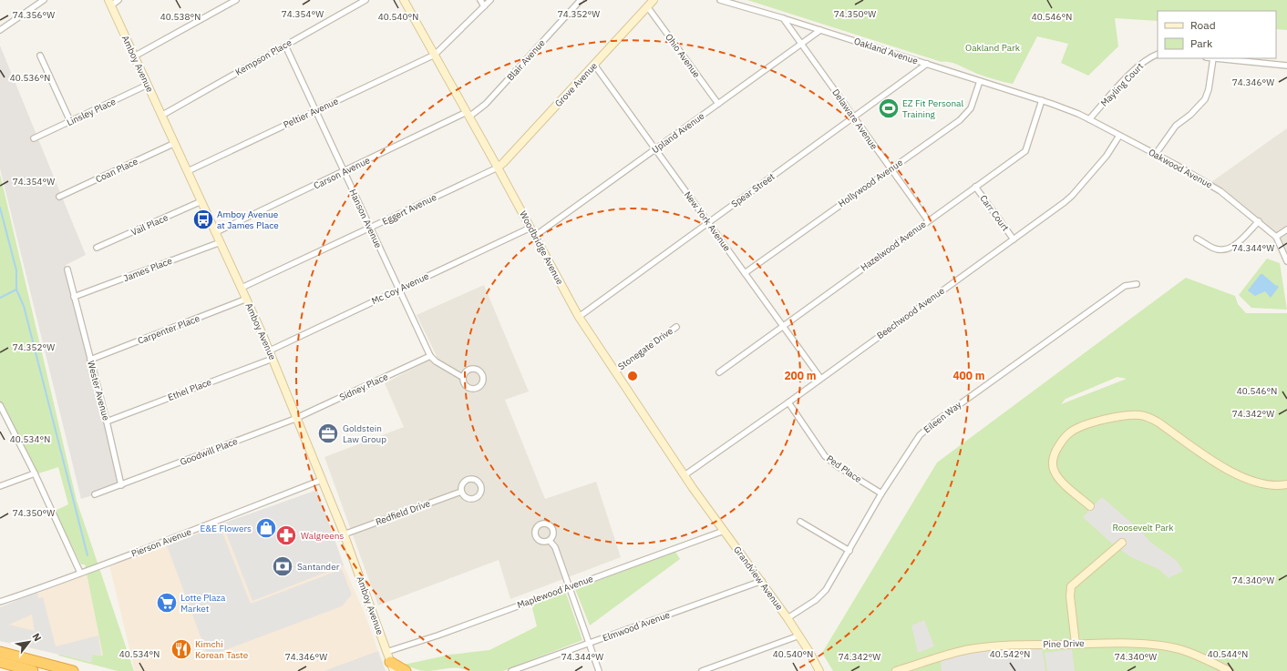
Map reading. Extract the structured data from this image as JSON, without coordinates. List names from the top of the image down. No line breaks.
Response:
{"streets":{"street":["Oakland Avenue","Ohio Avenue","Kempson Place","Blair Avenue","Amboy Avenue","Grove Avenue","Mayling Court","Linsley Place","Peltier Avenue","Delaware Avenue","Upland Avenue","Oakwood Avenue","Coan Place","Carson Avenue","Hollywood Avenue","Spear Street","Eggert Avenue","Carr Court","Hanson Avenue","New York Avenue","Vail Place","Hazelwood Avenue","Woodbridge Avenue","James Place","Mc Coy Avenue","Beechwood Avenue","Carpenter Place","Stonegate Drive","Sidney Place","Ethel Place","Wester Avenue","Eileen Way","Goodwill Place","Ped Place","Redfield Drive","Pierson Avenue","Grandview Avenue","Maplewood Avenue","Elmwood Avenue","Pine Drive"]},"crossings":[["Oakland Avenue","Delaware Avenue"],["Oakland Avenue","Upland Avenue"],["Oakland Avenue","Oakwood Avenue"],["Oakland Avenue","Hollywood Avenue"],["Oakland Avenue","Spear Street"],["Oakland Avenue","Hazelwood Avenue"],["Ohio Avenue","Grove Avenue"],["Ohio Avenue","Upland Avenue"],["Kempson Place","Amboy Avenue"],["Kempson Place","Hanson Avenue"],["Blair Avenue","Carson Avenue"],["Blair Avenue","Woodbridge Avenue"],["Amboy Avenue","Linsley Place"],["Amboy Avenue","Peltier Avenue"],["Amboy Avenue","Coan Place"],["Amboy Avenue","Carson Avenue"],["Amboy Avenue","Eggert Avenue"],["Amboy Avenue","Vail Place"],["Amboy Avenue","James Place"],["Amboy Avenue","Mc Coy Avenue"],["Amboy Avenue","Carpenter Place"],["Amboy Avenue","Sidney Place"],["Amboy Avenue","Ethel Place"],["Amboy Avenue","Goodwill Place"],["Amboy Avenue","Redfield Drive"],["Amboy Avenue","Pierson Avenue"],["Amboy Avenue","Maplewood Avenue"],["Grove Avenue","Eggert Avenue"],["Grove Avenue","New York Avenue"],["Grove Avenue","Woodbridge Avenue"],["Mayling Court","Oakwood Avenue"],["Peltier Avenue","Hanson Avenue"],["Peltier Avenue","Woodbridge Avenue"],["Delaware Avenue","Upland Avenue"],["Delaware Avenue","Hollywood Avenue"],["Delaware Avenue","Spear Street"],["Delaware Avenue","Hazelwood Avenue"],["Upland Avenue","New York Avenue"],["Upland Avenue","Woodbridge Avenue"],["Oakwood Avenue","Beechwood Avenue"],["Carson Avenue","Hanson Avenue"],["Carson Avenue","Woodbridge Avenue"],["Hollywood Avenue","New York Avenue"],["Spear Street","New York Avenue"],["Spear Street","Woodbridge Avenue"],["Eggert Avenue","Hanson Avenue"],["Eggert Avenue","Woodbridge Avenue"],["Carr Court","Hazelwood Avenue"],["Carr Court","Beechwood Avenue"],["Hanson Avenue","Mc Coy Avenue"],["Hanson Avenue","Sidney Place"],["New York Avenue","Hazelwood Avenue"],["New York Avenue","Beechwood Avenue"],["Woodbridge Avenue","Mc Coy Avenue"],["Woodbridge Avenue","Beechwood Avenue"],["Woodbridge Avenue","Stonegate Drive"],["Woodbridge Avenue","Grandview Avenue"],["James Place","Wester Avenue"],["Beechwood Avenue","Ped Place"],["Carpenter Place","Wester Avenue"],["Sidney Place","Goodwill Place"],["Ethel Place","Wester Avenue"],["Wester Avenue","Goodwill Place"],["Eileen Way","Ped Place"],["Eileen Way","Grandview Avenue"],["Grandview Avenue","Maplewood Avenue"],["Grandview Avenue","Elmwood Avenue"]],"parks":["Oakland Park","Roosevelt Park"],"places":{"sports":["EZ Fit Personal Training"],"bus stop":["Amboy Avenue at James Place"],"office":["Goldstein Law Group"],"shop":["E&E Flowers"],"pharmacy":["Walgreens"],"bank":["Santander"],"supermarket":["Lotte Plaza Market"],"restaurant":["Kimchi Korean Taste"]},"legend":["Road","Park"],"north":"top right","coordinates":["74.354°W","74.352°W","74.350°W","74.356°W","40.538°N","40.540°N","40.546°N","40.536°N","74.346°W","74.344°W","74.342°W","40.534°N","74.340°W","40.542°N","40.544°N"],"rings":["200 m","400 m"]}
